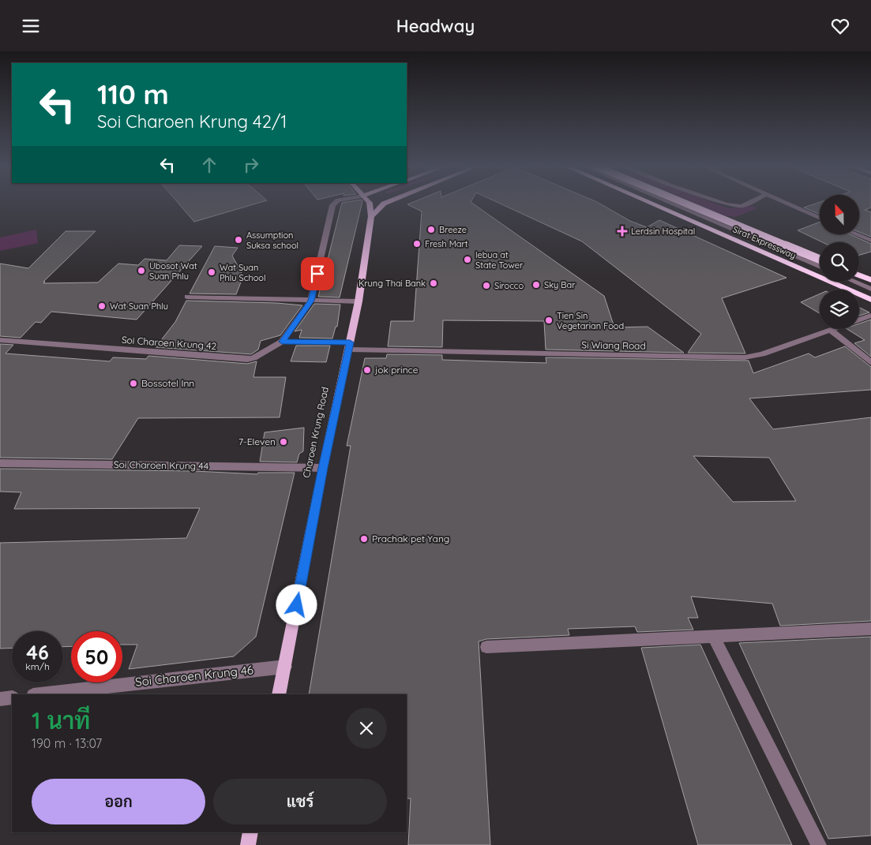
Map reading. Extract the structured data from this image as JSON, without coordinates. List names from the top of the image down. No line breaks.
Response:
{"streets":{"highway":["Sirat Expressway"],"main road":["Charoen Krung Road"],"street":["Soi Charoen Krung 42","Si Wiang Road","Soi Charoen Krung 44","Soi Charoen Krung 46"]},"crossings":[["Soi Charoen Krung 42","Si Wiang Road"],["Si Wiang Road","Charoen Krung Road"],["Charoen Krung Road","Soi Charoen Krung 44"],["Charoen Krung Road","Soi Charoen Krung 46"]],"places":{"other":["Breeze","Assumption Suksa school","Fresh Mart","lebua at State Tower","Ubosot Wat Suan Phlu","Wat Suan Phlu School","Krung Thai Bank","Sky Bar","Sirocco","Wat Suan Phlu","Tien Sin Vegetarian Food","jok prince","Bossotel Inn","7-Eleven","Prachak pet Yang"],"health":["Lerdsin Hospital"]},"north":"top","page":{"header":"Headway","turn":["110 m","Soi Charoen Krung 42/1"],"speed":"46 km/h","limit":"50","heading":["1 นาที","190 m · 13:07"],"buttons":["ออก","แชร์"]}}
